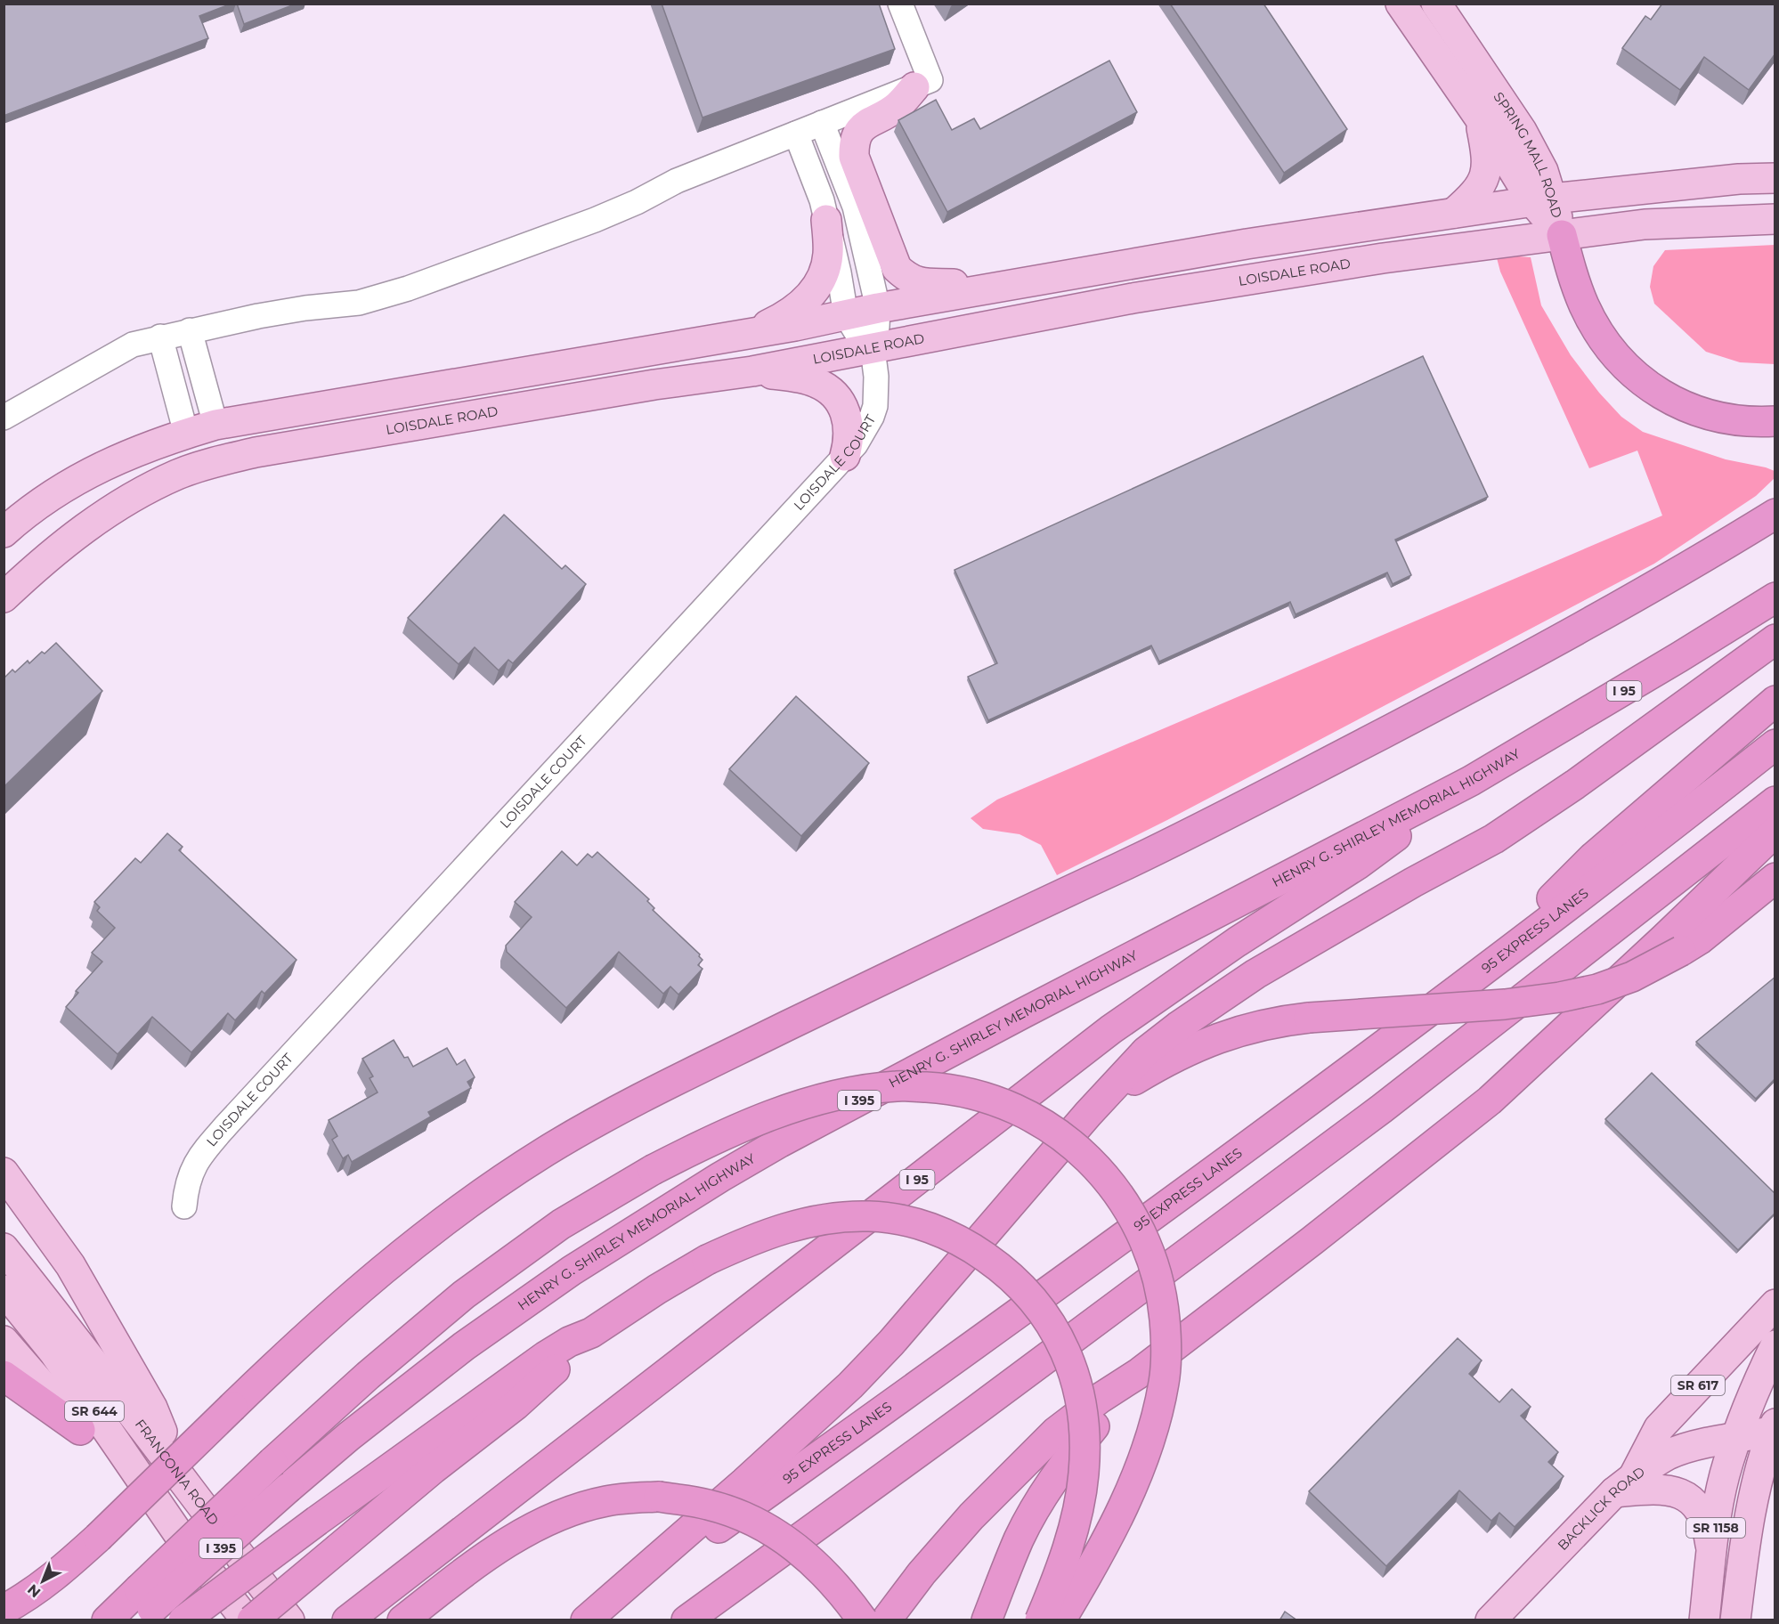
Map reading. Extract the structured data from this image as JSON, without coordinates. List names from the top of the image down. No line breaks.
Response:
{"streets":{"highway":["I 95","HENRY G. SHIRLEY MEMORIAL HIGHWAY","95 EXPRESS LANES","I 395"],"main road":["SPRING MALL ROAD","LOISDALE ROAD","SR 617","SR 644","FRANCONIA ROAD","BACKLICK ROAD","SR 1158"],"street":["LOISDALE COURT"]},"crossings":[["SPRING MALL ROAD","LOISDALE ROAD"],["LOISDALE ROAD","LOISDALE COURT"],["I 95","HENRY G. SHIRLEY MEMORIAL HIGHWAY"],["SR 617","BACKLICK ROAD"],["BACKLICK ROAD","SR 1158"]],"north":"bottom left"}
